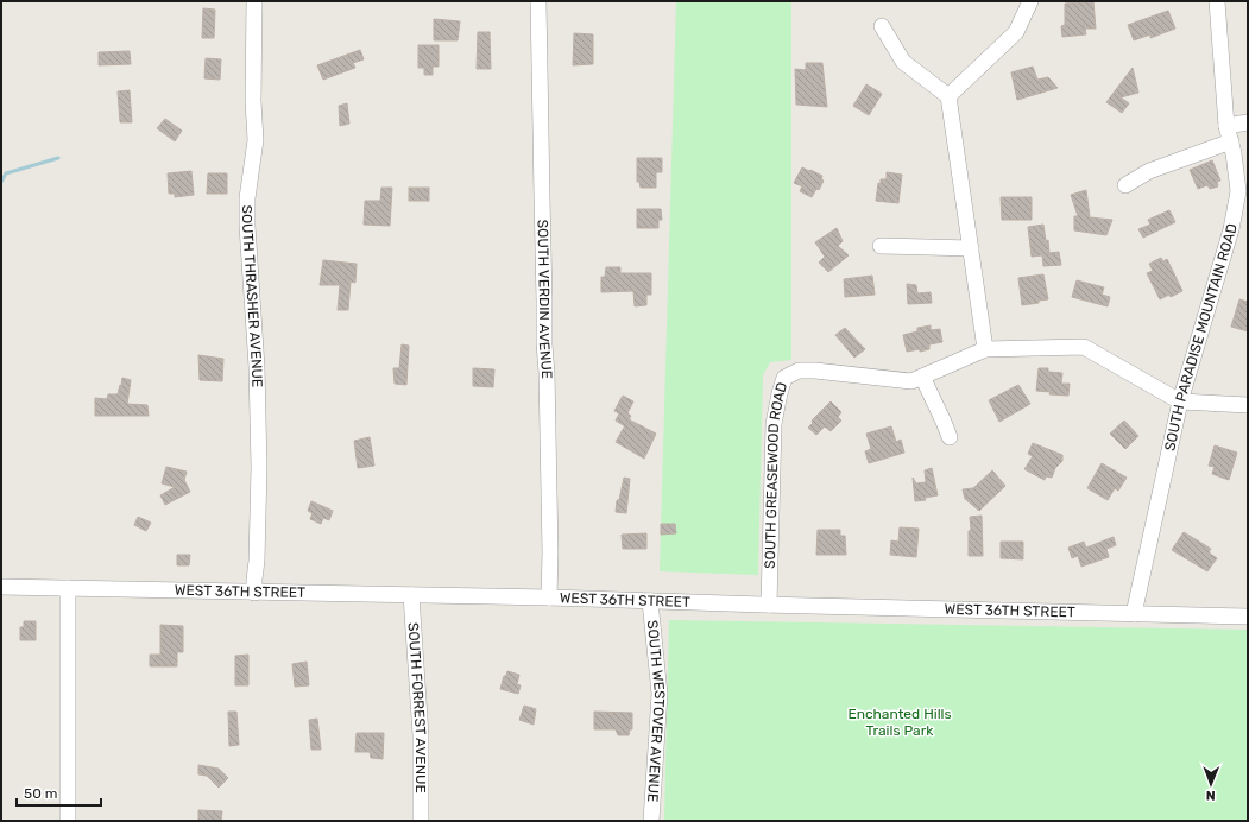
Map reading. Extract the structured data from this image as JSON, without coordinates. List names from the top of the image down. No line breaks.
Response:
{"streets":{"street":["SOUTH THRASHER AVENUE","SOUTH VERDIN AVENUE","SOUTH PARADISE MOUNTAIN ROAD","SOUTH GREASEWOOD ROAD","WEST 36TH STREET","SOUTH FORREST AVENUE","SOUTH WESTOVER AVENUE"]},"crossings":[["SOUTH THRASHER AVENUE","WEST 36TH STREET"],["SOUTH VERDIN AVENUE","WEST 36TH STREET"],["SOUTH PARADISE MOUNTAIN ROAD","WEST 36TH STREET"],["SOUTH GREASEWOOD ROAD","WEST 36TH STREET"],["WEST 36TH STREET","SOUTH FORREST AVENUE"],["WEST 36TH STREET","SOUTH WESTOVER AVENUE"]],"parks":["Enchanted Hills Trails Park"],"scale_bar":"50 m","north":"bottom"}
